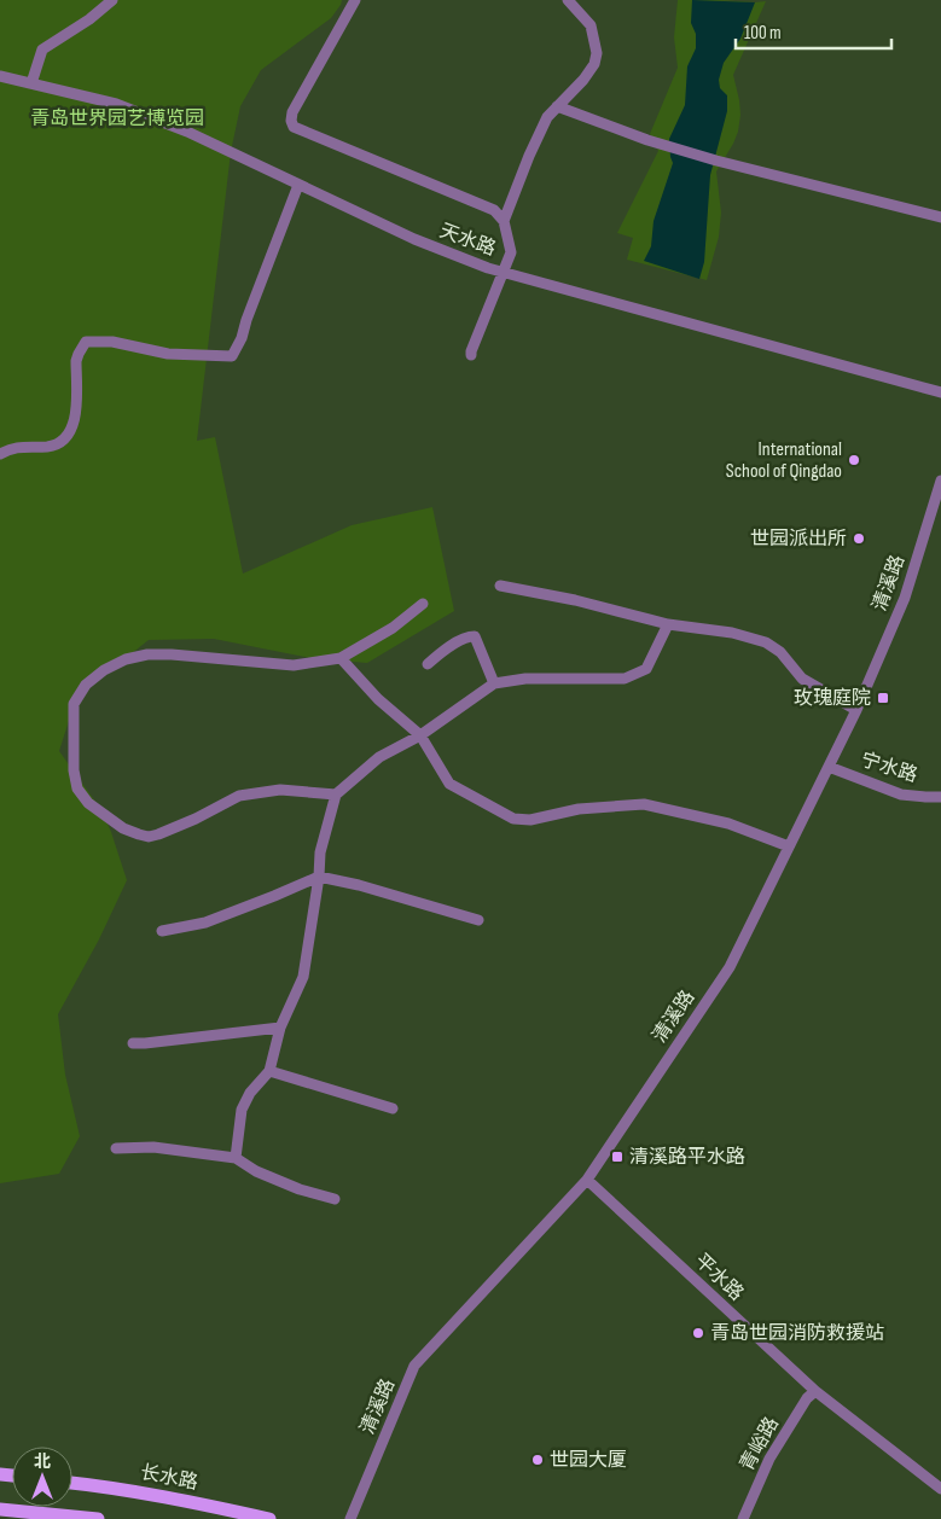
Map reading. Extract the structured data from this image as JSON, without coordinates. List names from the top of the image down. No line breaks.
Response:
{"streets":{"main road":["长水路"],"street":["天水路","清溪路","宁水路","平水路","青峪路"]},"crossings":[["清溪路","宁水路"],["清溪路","平水路"],["平水路","青峪路"]],"parks":["青岛世界园艺博览园"],"places":{"other":["International School of Qingdao","世园派出所","青岛世园消防救援站","世园大厦"],"transit":["玫瑰庭院","清溪路平水路"]},"scale_bar":"100 m","north":"top"}
